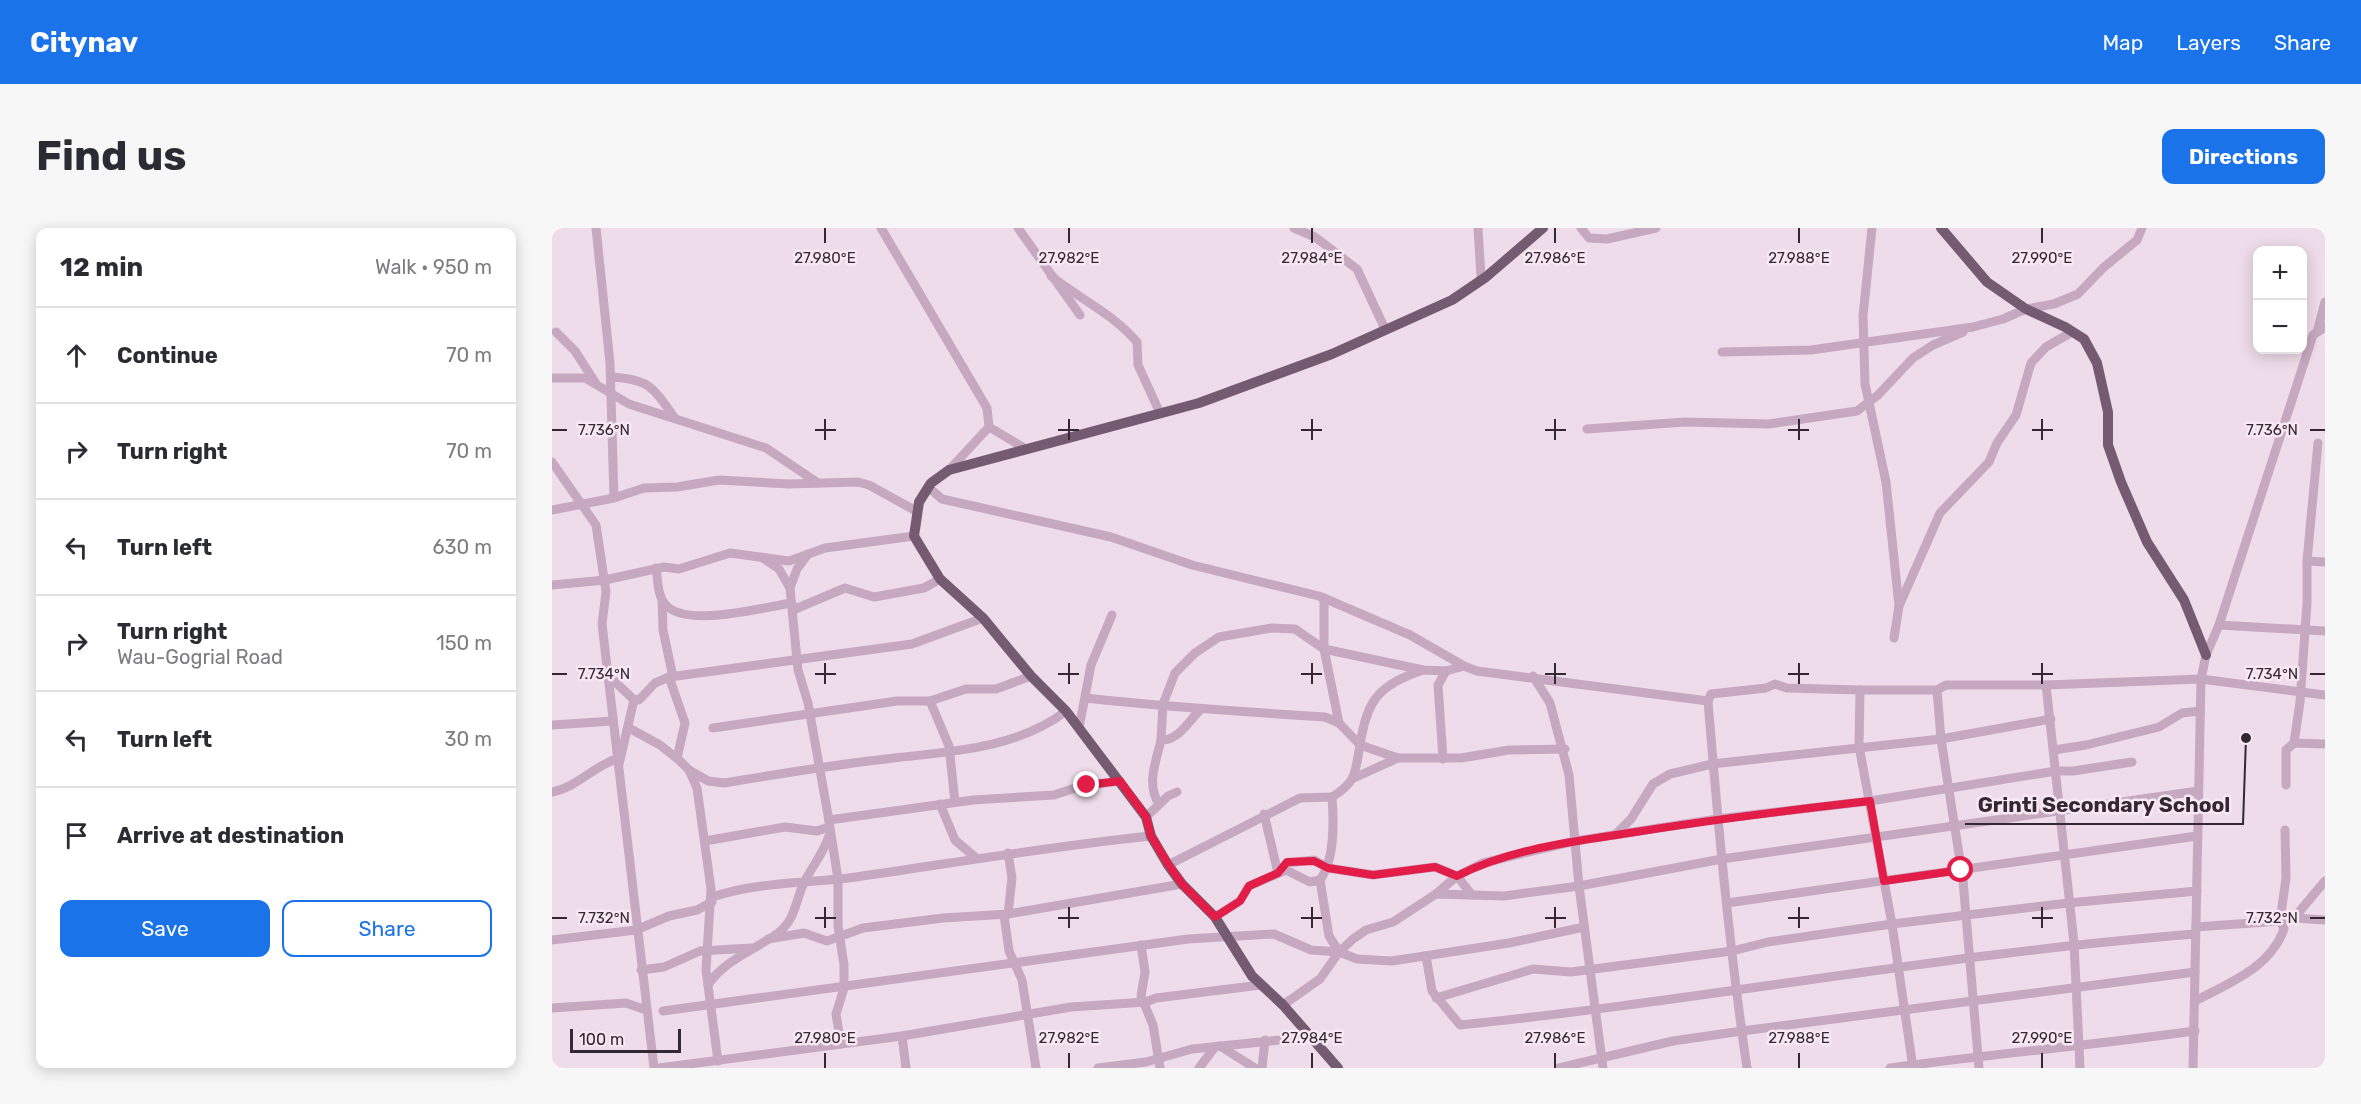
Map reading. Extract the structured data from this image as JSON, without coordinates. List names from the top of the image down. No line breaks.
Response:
{"places":["Grinti Secondary School"],"scale_bar":"100 m","page":{"header":"Citynav","nav":["Map","Layers","Share"],"buttons":["Directions",["Save","Share"]],"title":"Find us","heading":["12 min","Walk · 950 m"],"map_buttons":["+","−"],"list":[["Continue","70 m"],["Turn right","70 m"],["Turn left","630 m"],["Turn right","Wau-Gogrial Road","150 m"],["Turn left","30 m"],"Arrive at destination"],"scale":"100 m"},"coordinates":["27.980°E","27.982°E","27.984°E","27.986°E","27.988°E","27.990°E","7.736°N","7.734°N","7.732°N"]}
